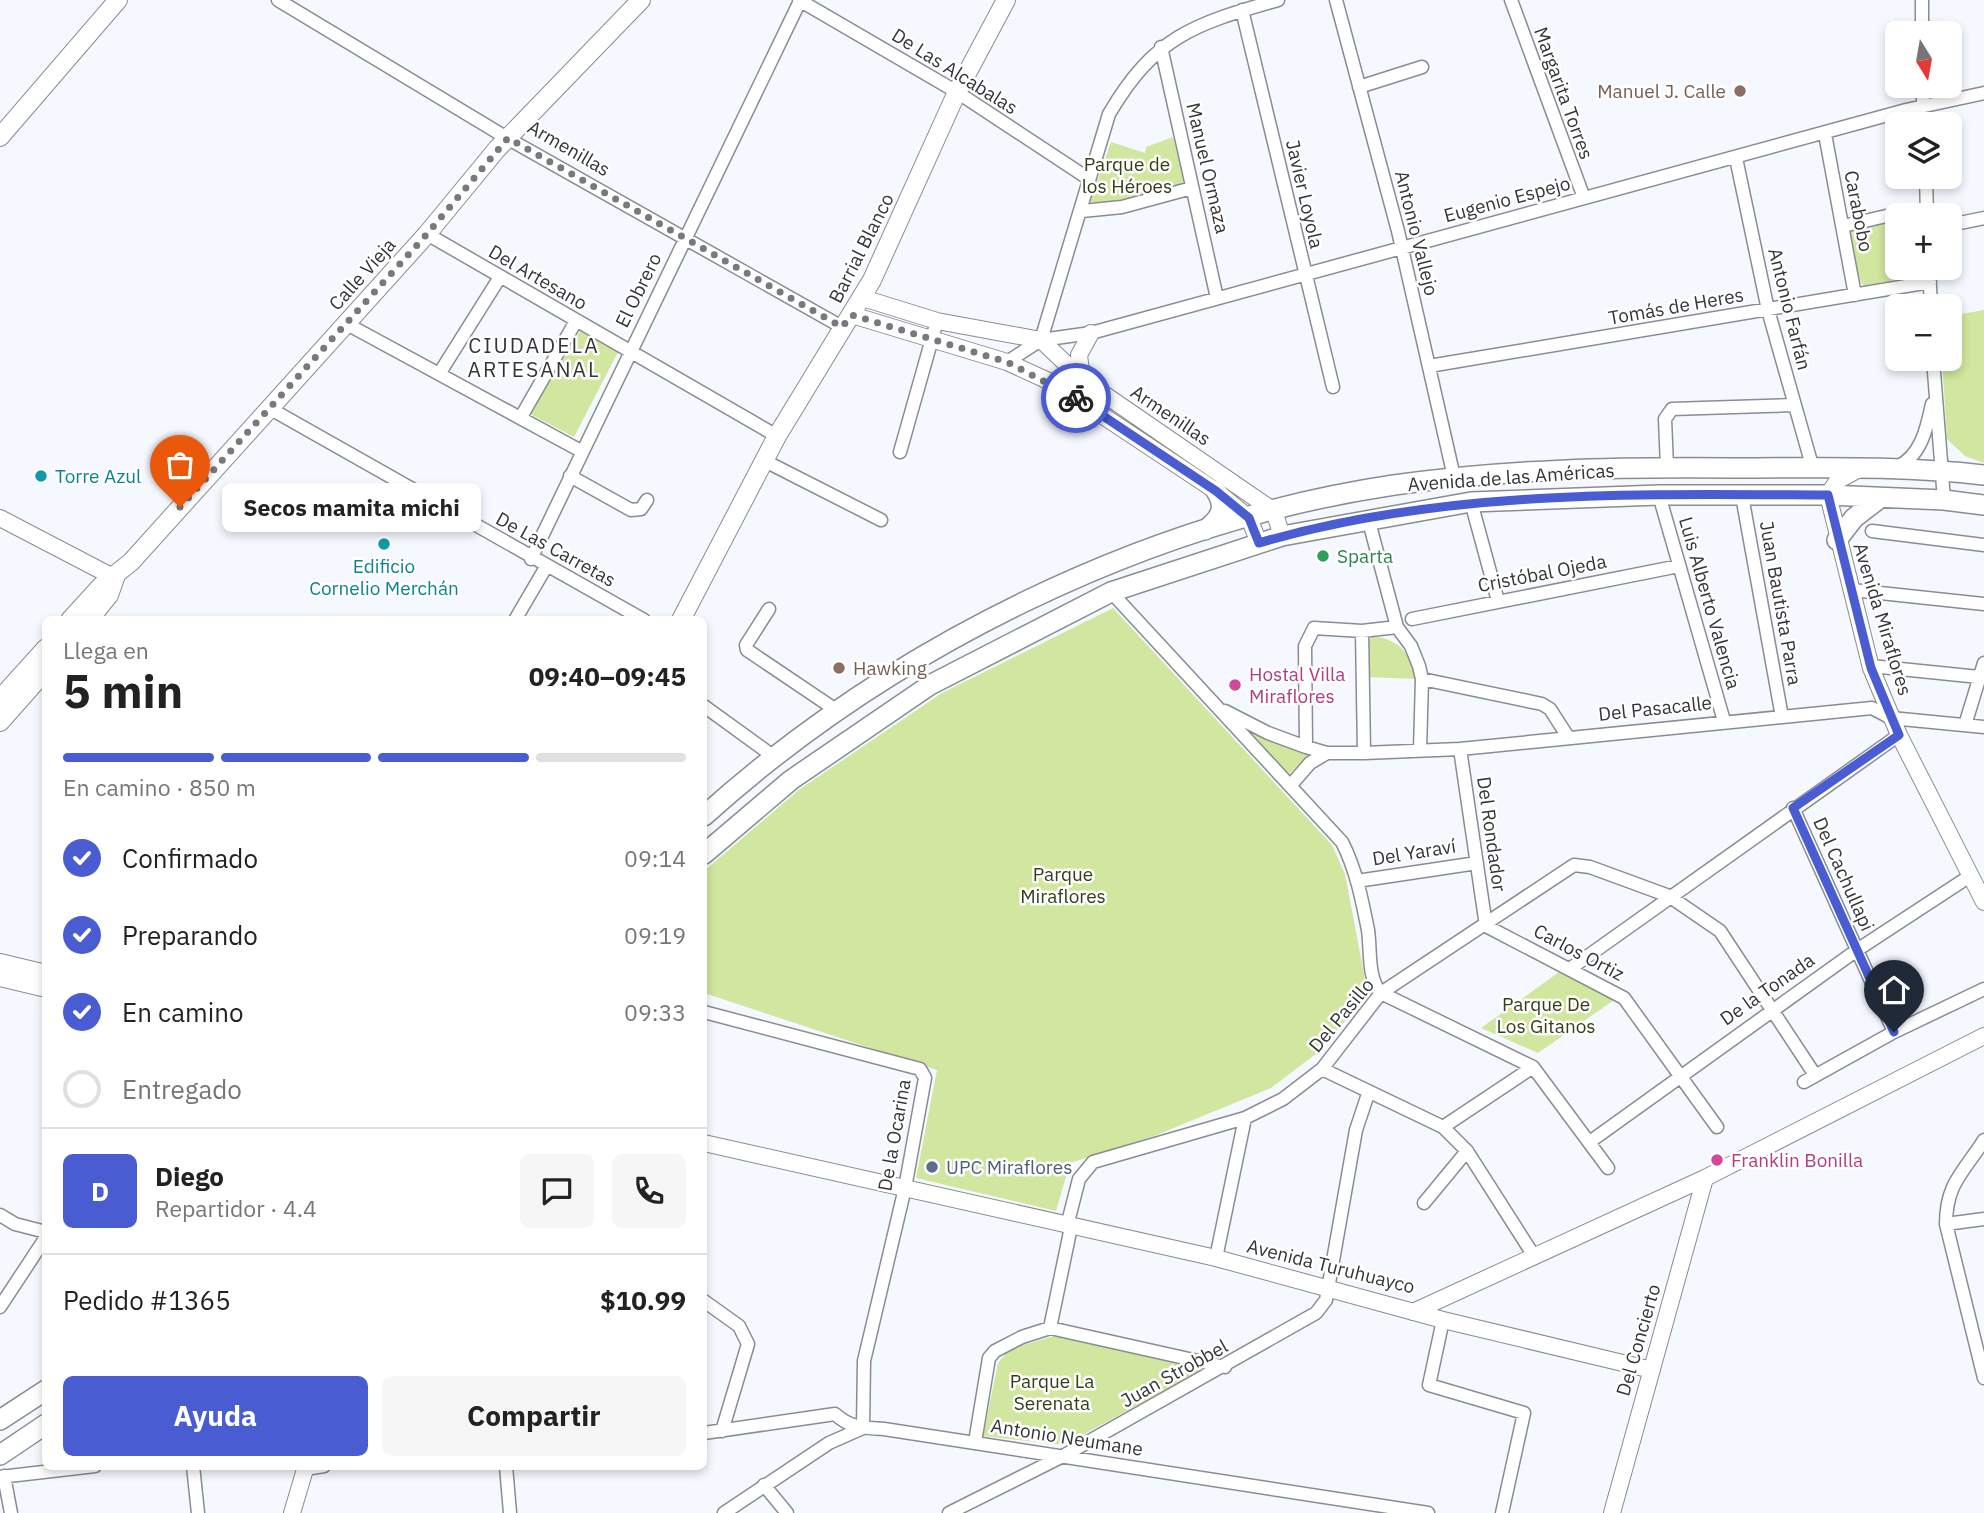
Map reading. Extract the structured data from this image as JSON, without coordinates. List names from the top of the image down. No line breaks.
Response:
{"streets":{"main road":["Barrial Blanco","Calle Vieja","Avenida de las Américas"],"street":["De Las Alcabalas","Margarita Torres","Armenillas","Manuel Ormaza","Javier Loyola","Eugenio Espejo","Carabobo","Antonio Vallejo","Del Artesano","El Obrero","Tomás de Heres","Antonio Farfán","De Las Carretas","Cristóbal Ojeda","Luis Alberto Valencia","Juan Bautista Parra","Avenida Miraflores","Del Pasacalle","Del Rondador","Del Yaraví","Del Cachullapi","Carlos Ortiz","De la Tonada","Del Pasillo","De la Ocarina","Avenida Turuhuayco","Del Concierto","Juan Strobbel","Antonio Neumane"]},"crossings":[["De Las Alcabalas","Barrial Blanco"],["De Las Alcabalas","El Obrero"],["Margarita Torres","Eugenio Espejo"],["Armenillas","Eugenio Espejo"],["Armenillas","Barrial Blanco"],["Armenillas","Calle Vieja"],["Armenillas","El Obrero"],["Armenillas","Avenida de las Américas"],["Manuel Ormaza","Eugenio Espejo"],["Javier Loyola","Eugenio Espejo"],["Eugenio Espejo","Carabobo"],["Eugenio Espejo","Antonio Vallejo"],["Eugenio Espejo","Antonio Farfán"],["Carabobo","Tomás de Heres"],["Antonio Vallejo","Tomás de Heres"],["Antonio Vallejo","Avenida de las Américas"],["Barrial Blanco","Del Artesano"],["Calle Vieja","Del Artesano"],["Calle Vieja","De Las Carretas"],["Del Artesano","El Obrero"],["El Obrero","De Las Carretas"],["Tomás de Heres","Antonio Farfán"],["Antonio Farfán","Avenida de las Américas"],["Avenida de las Américas","Luis Alberto Valencia"],["Avenida de las Américas","Juan Bautista Parra"],["Avenida de las Américas","Avenida Miraflores"],["Avenida de las Américas","Del Pasacalle"],["Cristóbal Ojeda","Luis Alberto Valencia"],["Luis Alberto Valencia","Del Pasacalle"],["Juan Bautista Parra","Del Pasacalle"],["Avenida Miraflores","Del Pasacalle"],["Avenida Miraflores","De la Tonada"],["Del Pasacalle","Del Rondador"],["Del Pasacalle","Del Yaraví"],["Del Pasacalle","Del Pasillo"],["Del Rondador","Del Yaraví"],["Del Rondador","Carlos Ortiz"],["Del Rondador","Del Pasillo"],["Del Cachullapi","De la Tonada"],["Carlos Ortiz","De la Tonada"],["Carlos Ortiz","Del Pasillo"],["Del Pasillo","Avenida Turuhuayco"],["De la Ocarina","Avenida Turuhuayco"],["De la Ocarina","Antonio Neumane"],["Avenida Turuhuayco","Del Concierto"],["Avenida Turuhuayco","Juan Strobbel"],["Juan Strobbel","Antonio Neumane"]],"districts":["CIUDADELA ARTESANAL"],"parks":["Parque de los Héroes","Parque Miraflores","Parque De Los Gitanos","Parque La Serenata"],"places":["Manuel J. Calle","Torre Azul","Secos mamita michi","Edificio Cornelio Merchán","Sparta","Hawking","Hostal Villa Miraflores","Franklin Bonilla","UPC Miraflores"],"north":"bottom","page":{"map_buttons":["+","−"],"bubble":"Secos mamita michi","heading":["5 min","Llega en","09:40–09:45"],"panel":["Diego","Repartidor · 4.4","Pedido #1365","$10.99"],"bar":"En camino · 850 m","list":[["Confirmado","09:14"],["Preparando","09:19"],["En camino","09:33"],"Entregado"],"round":"D","buttons":["Ayuda","Compartir"]}}
